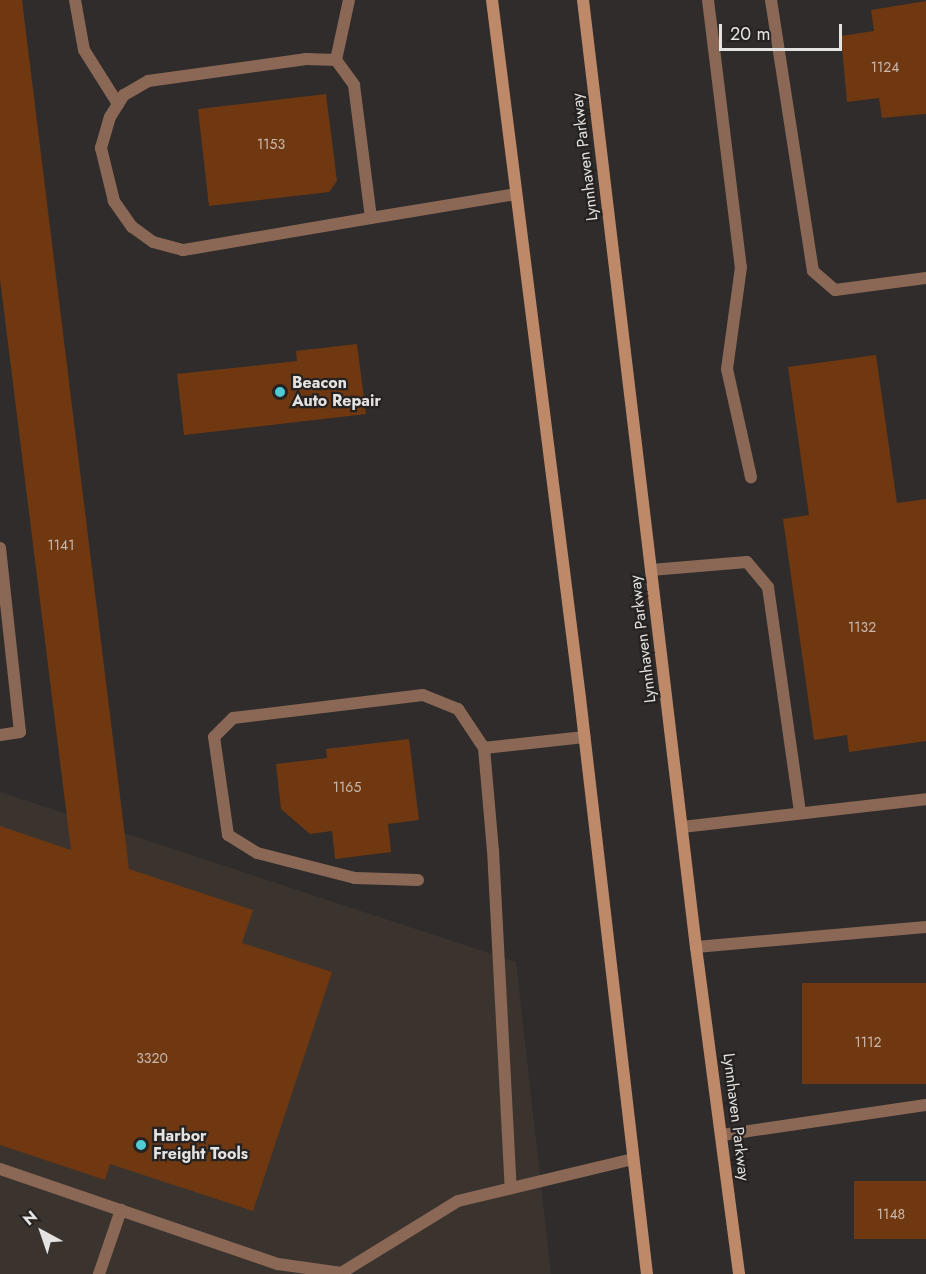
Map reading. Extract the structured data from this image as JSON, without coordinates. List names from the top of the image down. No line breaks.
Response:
{"streets":{"main road":["Lynnhaven Parkway"]},"places":["Beacon Auto Repair","Harbor Freight Tools"],"house_numbers":["1124","1153","1141","1132","1165","1112","3320","1148"],"scale_bar":"20 m","north":"top left"}
